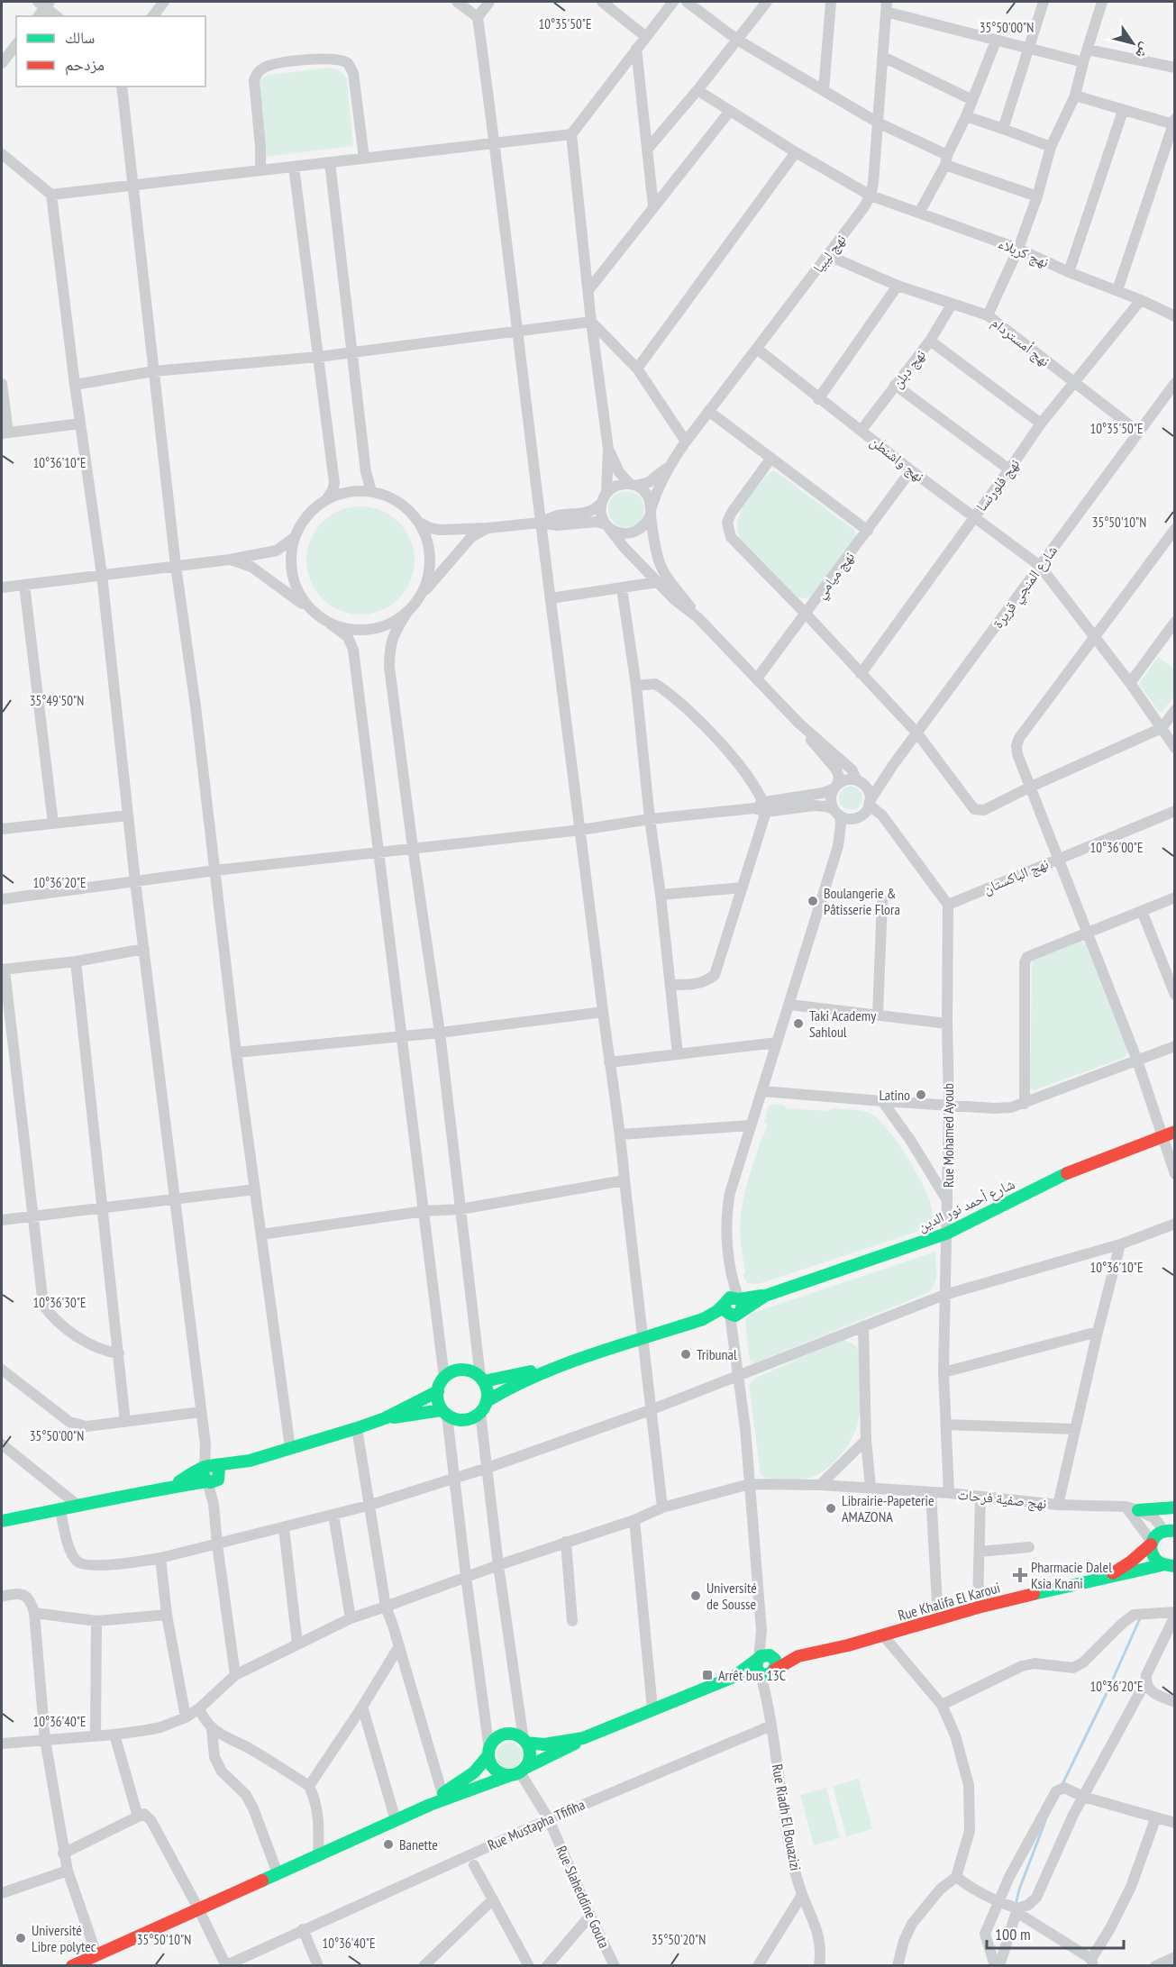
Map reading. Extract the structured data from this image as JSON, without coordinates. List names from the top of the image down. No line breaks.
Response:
{"streets":{"street":["نهج كربلاء","نهج ليبيا","نهج أمستردام","نهج دبلن","نهج واشنطن","نهج فلورنسا","نهج ميامي","شارع المنجي قريرة","نهج الباكستان","Rue Mohamed Ayoub","شارع أحمد نور الدين","نهج صفية فرحات","Rue Khalifa El Karoui","Rue Riadh El Bouazizi","Rue Mustapha Tfifiha","Rue Slaheddine Gouta"]},"crossings":[["نهج كربلاء","نهج ليبيا"],["نهج كربلاء","نهج فلورنسا"],["نهج ليبيا","نهج أمستردام"],["نهج ليبيا","نهج واشنطن"],["نهج أمستردام","نهج دبلن"],["نهج أمستردام","نهج فلورنسا"],["نهج أمستردام","شارع المنجي قريرة"],["نهج دبلن","نهج واشنطن"],["نهج واشنطن","نهج فلورنسا"],["نهج واشنطن","نهج ميامي"],["نهج واشنطن","شارع المنجي قريرة"],["نهج الباكستان","Rue Mohamed Ayoub"],["Rue Mohamed Ayoub","شارع أحمد نور الدين"],["Rue Mohamed Ayoub","نهج صفية فرحات"],["نهج صفية فرحات","Rue Khalifa El Karoui"],["Rue Khalifa El Karoui","Rue Riadh El Bouazizi"],["Rue Khalifa El Karoui","Rue Slaheddine Gouta"],["Rue Riadh El Bouazizi","Rue Mustapha Tfifiha"],["Rue Mustapha Tfifiha","Rue Slaheddine Gouta"]],"places":{"other":["Boulangerie & Pâtisserie Flora","Taki Academy Sahloul","Latino","Tribunal","Librairie-Papeterie AMAZONA","Université de Sousse","Banette","Université Libre polytec"],"health":["Pharmacie Dalel Ksia Knani"],"transit":["Arrêt bus 13C"]},"legend":["سالك","مزدحم"],"scale_bar":"100 m","north":"bottom right","coordinates":["10°35'50\"E","35°50'00\"N","10°36'10\"E","35°50'10\"N","35°49'50\"N","10°36'00\"E","10°36'20\"E","10°36'30\"E","10°36'40\"E","35°50'20\"N"]}
